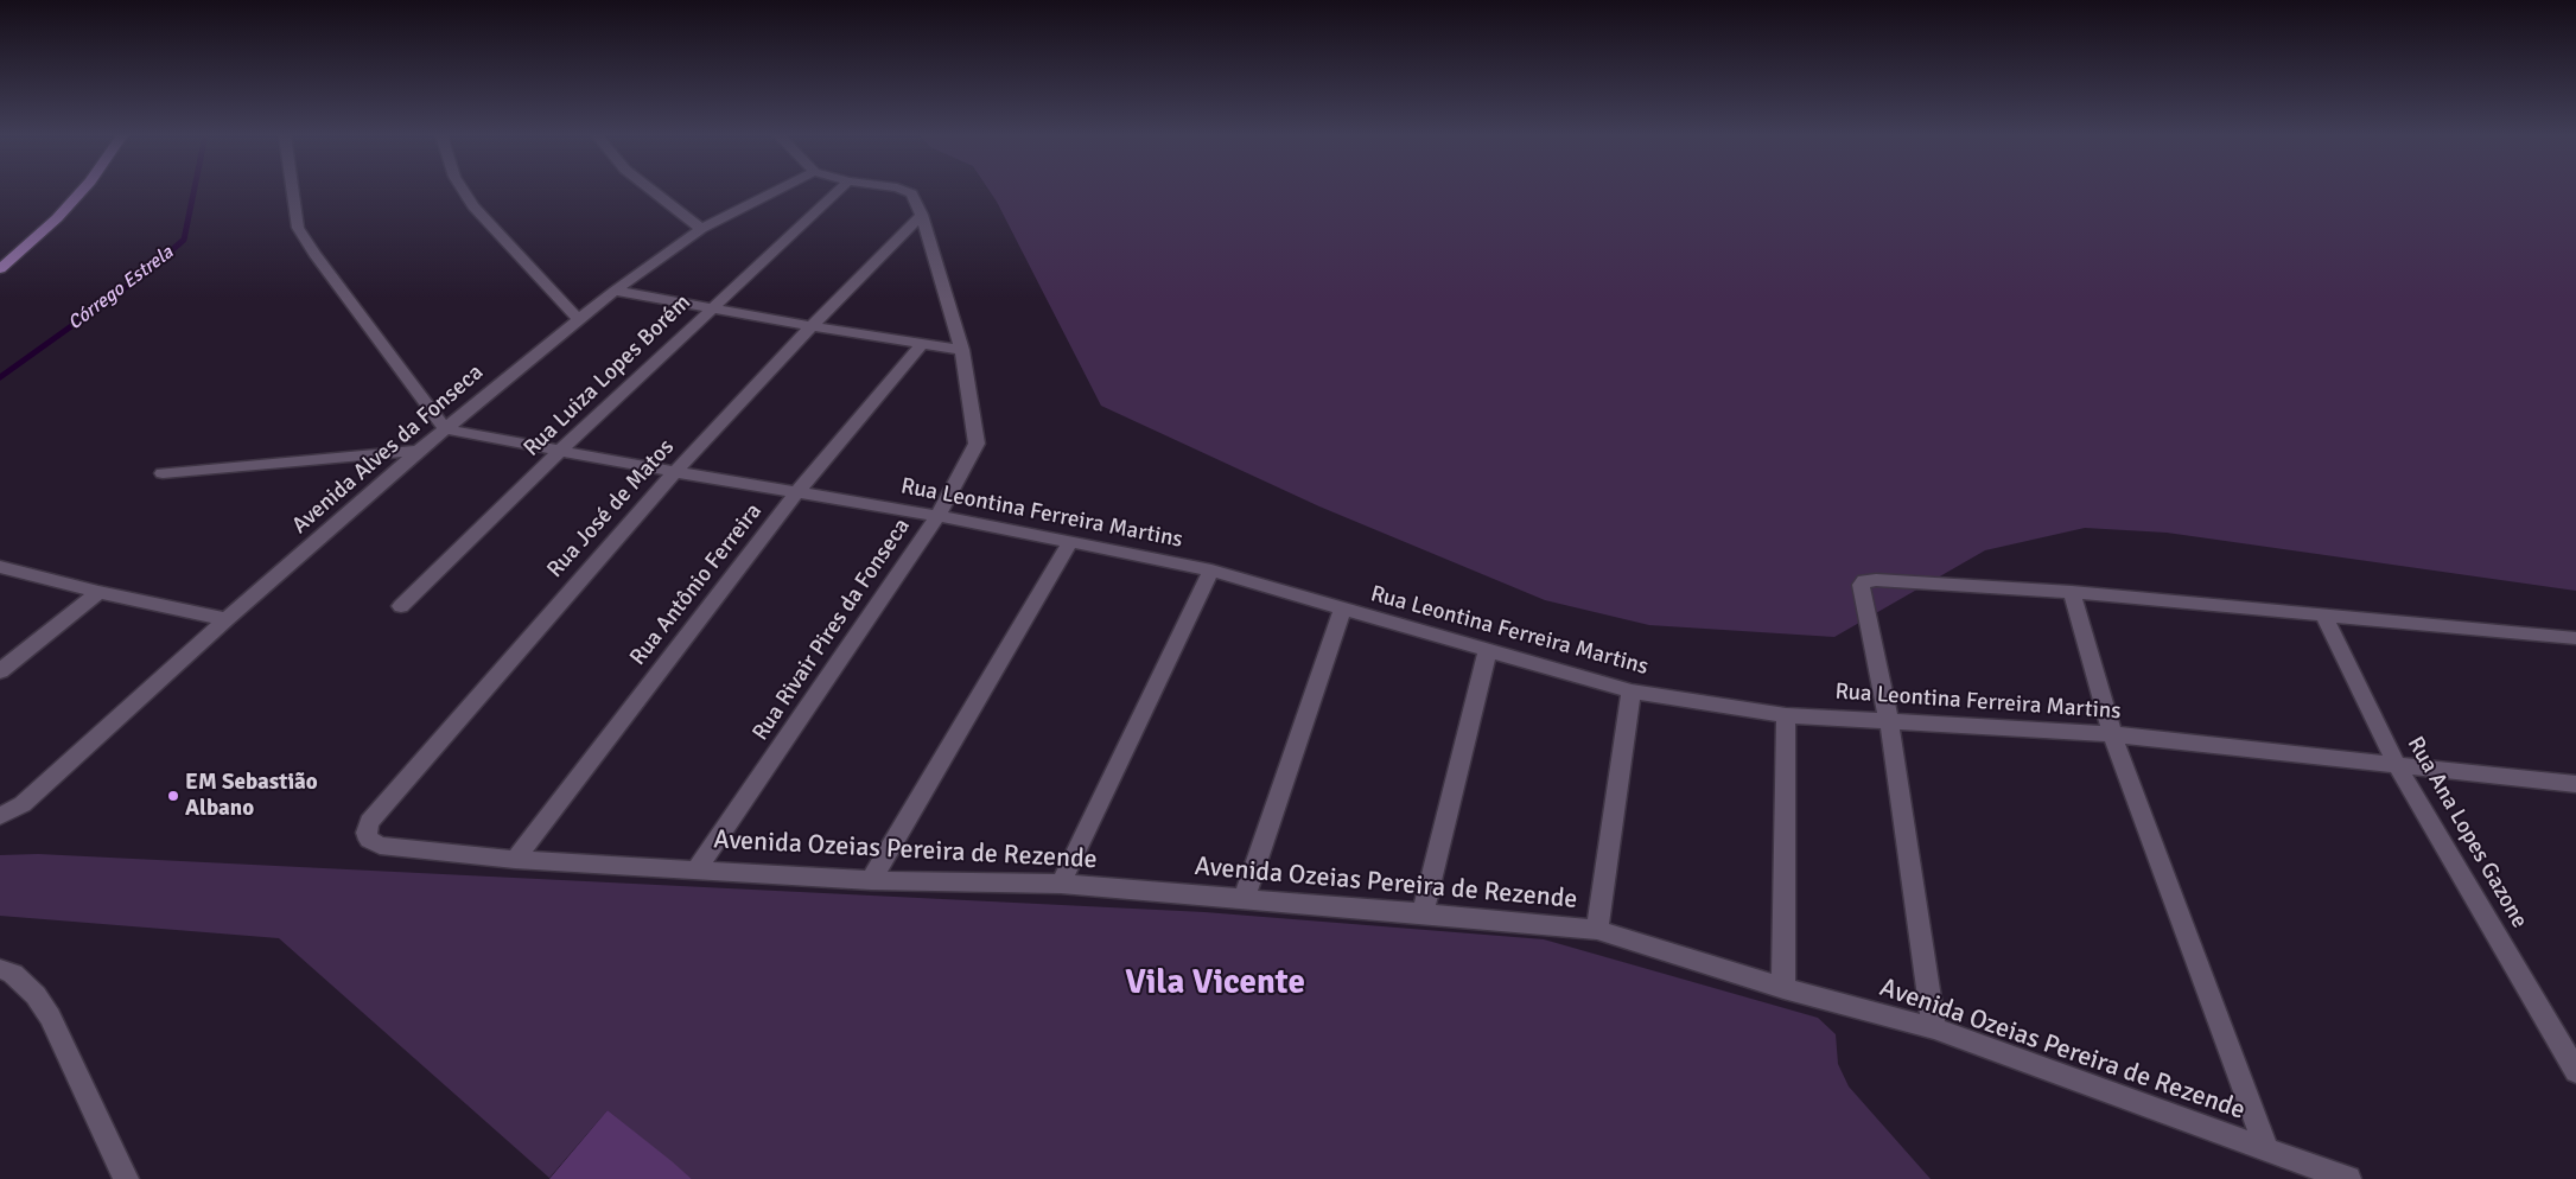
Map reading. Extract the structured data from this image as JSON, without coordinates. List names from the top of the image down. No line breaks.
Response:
{"streets":{"street":["Rua Luiza Lopes Borém","Avenida Alves da Fonseca","Rua José de Matos","Rua Leontina Ferreira Martins","Rua Antônio Ferreira","Rua Rivair Pires da Fonseca","Rua Ana Lopes Gazone","Avenida Ozeias Pereira de Rezende"]},"crossings":[["Rua Luiza Lopes Borém","Rua Leontina Ferreira Martins"],["Avenida Alves da Fonseca","Rua Leontina Ferreira Martins"],["Rua José de Matos","Rua Leontina Ferreira Martins"],["Rua José de Matos","Rua Rivair Pires da Fonseca"],["Rua José de Matos","Avenida Ozeias Pereira de Rezende"],["Rua Leontina Ferreira Martins","Rua Antônio Ferreira"],["Rua Leontina Ferreira Martins","Rua Rivair Pires da Fonseca"],["Rua Leontina Ferreira Martins","Rua Ana Lopes Gazone"],["Rua Antônio Ferreira","Avenida Ozeias Pereira de Rezende"],["Rua Rivair Pires da Fonseca","Avenida Ozeias Pereira de Rezende"]],"districts":["Vila Vicente"],"water":["Córrego Estrela"],"places":["EM Sebastião Albano"]}
